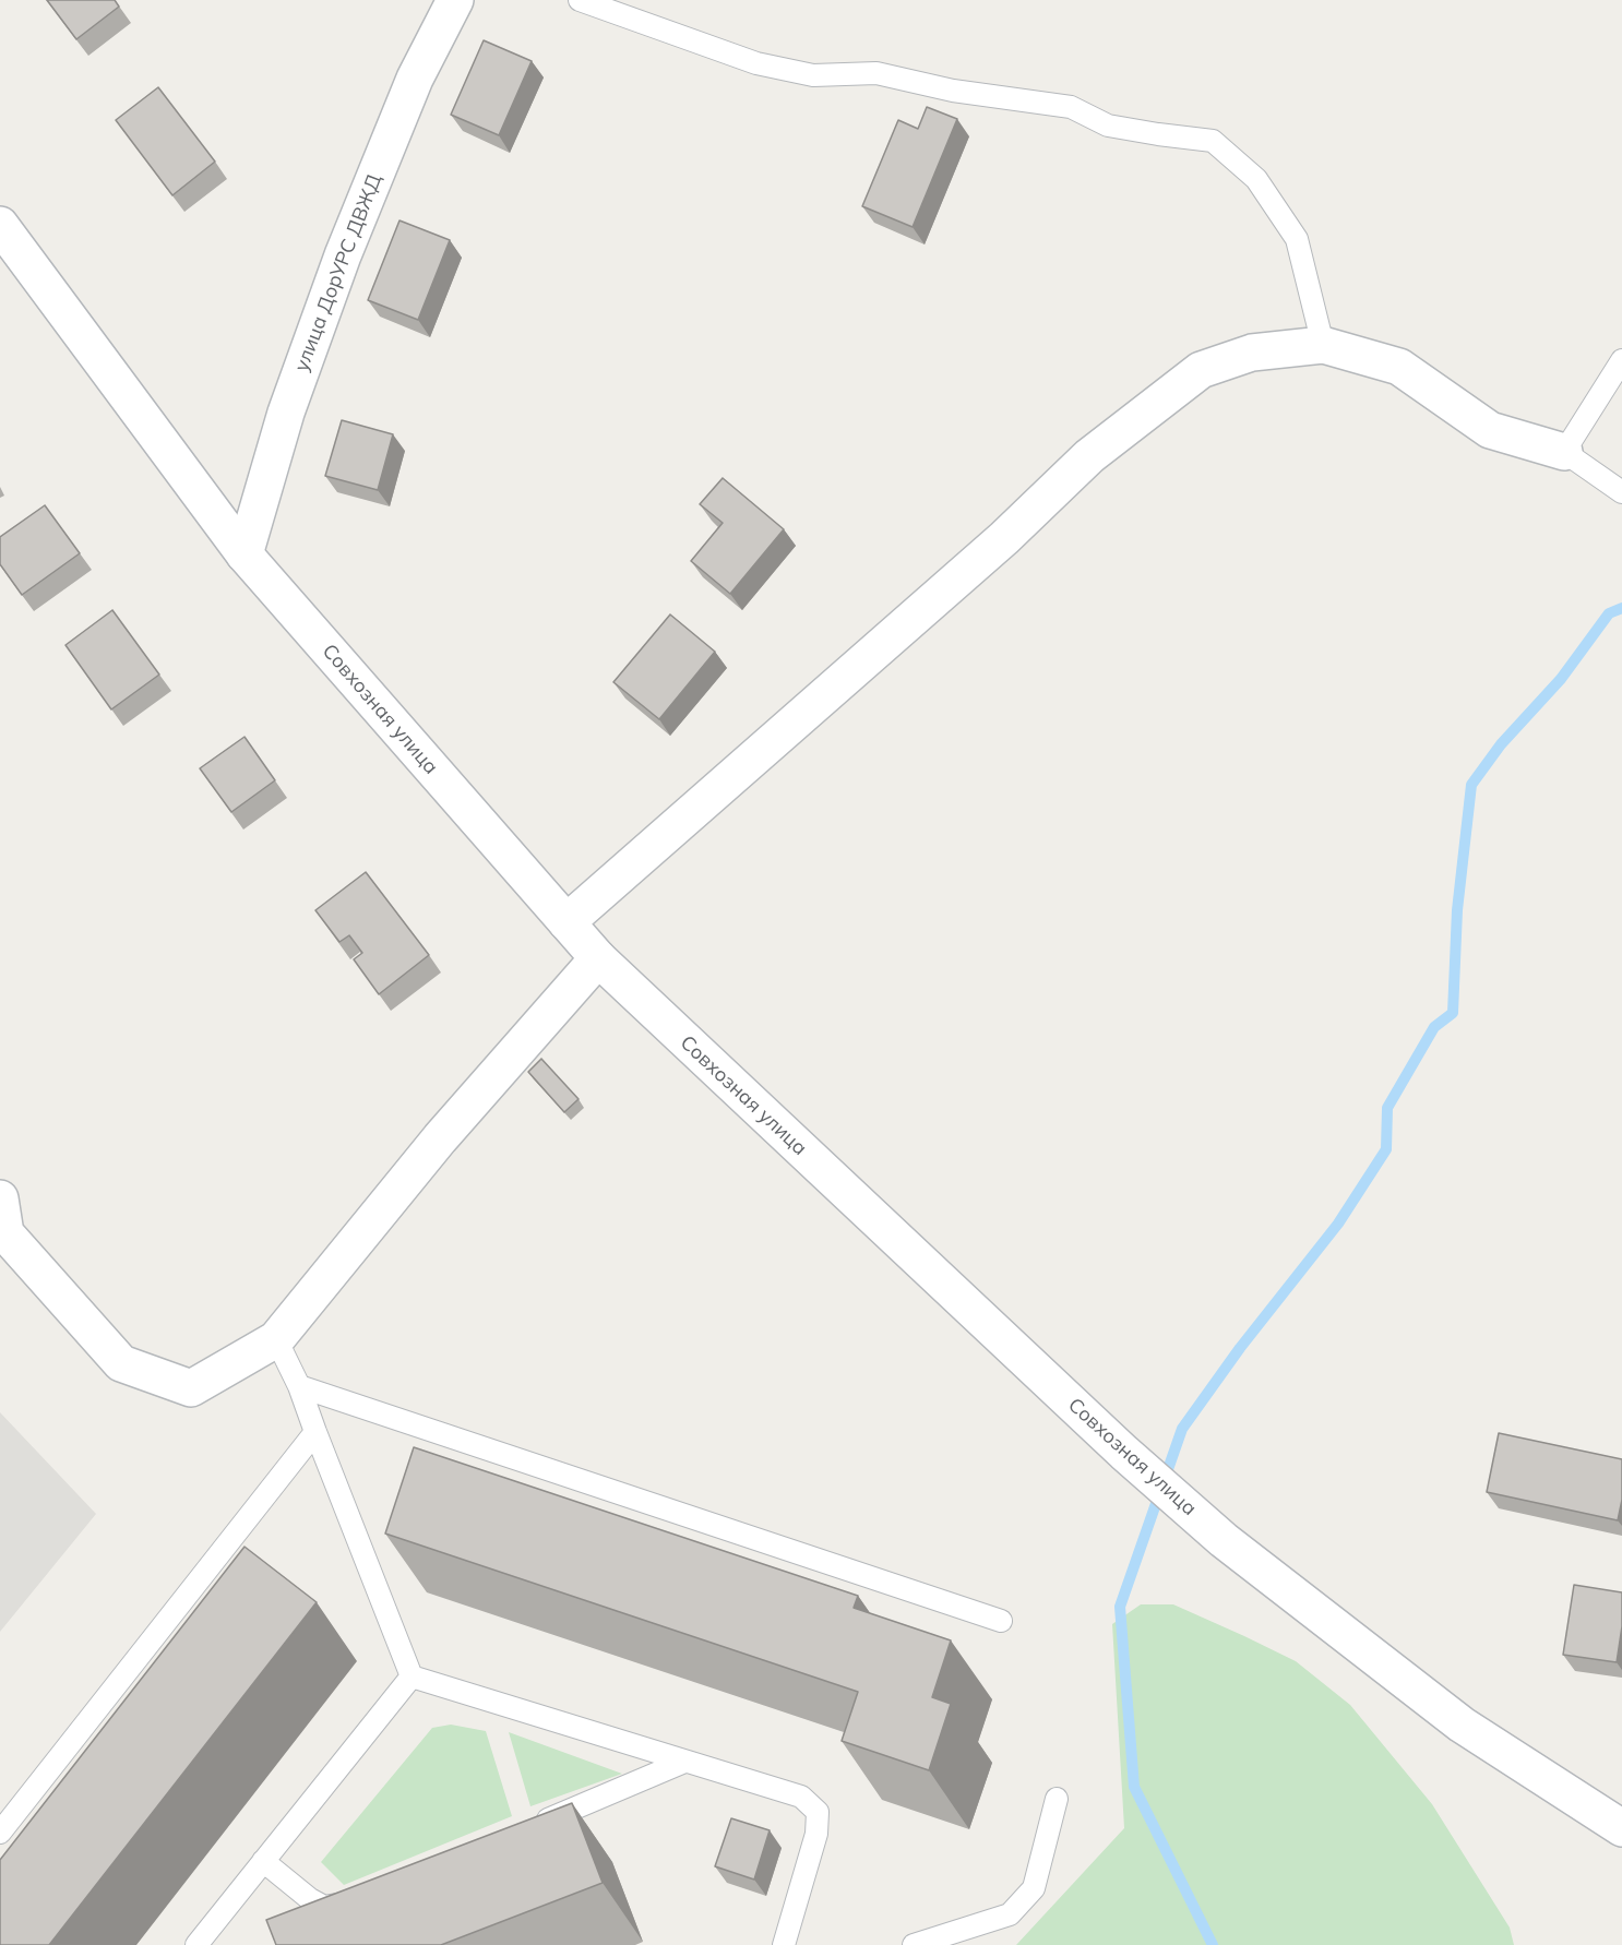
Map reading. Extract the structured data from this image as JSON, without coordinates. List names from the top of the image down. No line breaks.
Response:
{"streets":{"street":["улица ДорУРС ДВЖД","Совхозная улица"]},"crossings":[["улица ДорУРС ДВЖД","Совхозная улица"]]}
